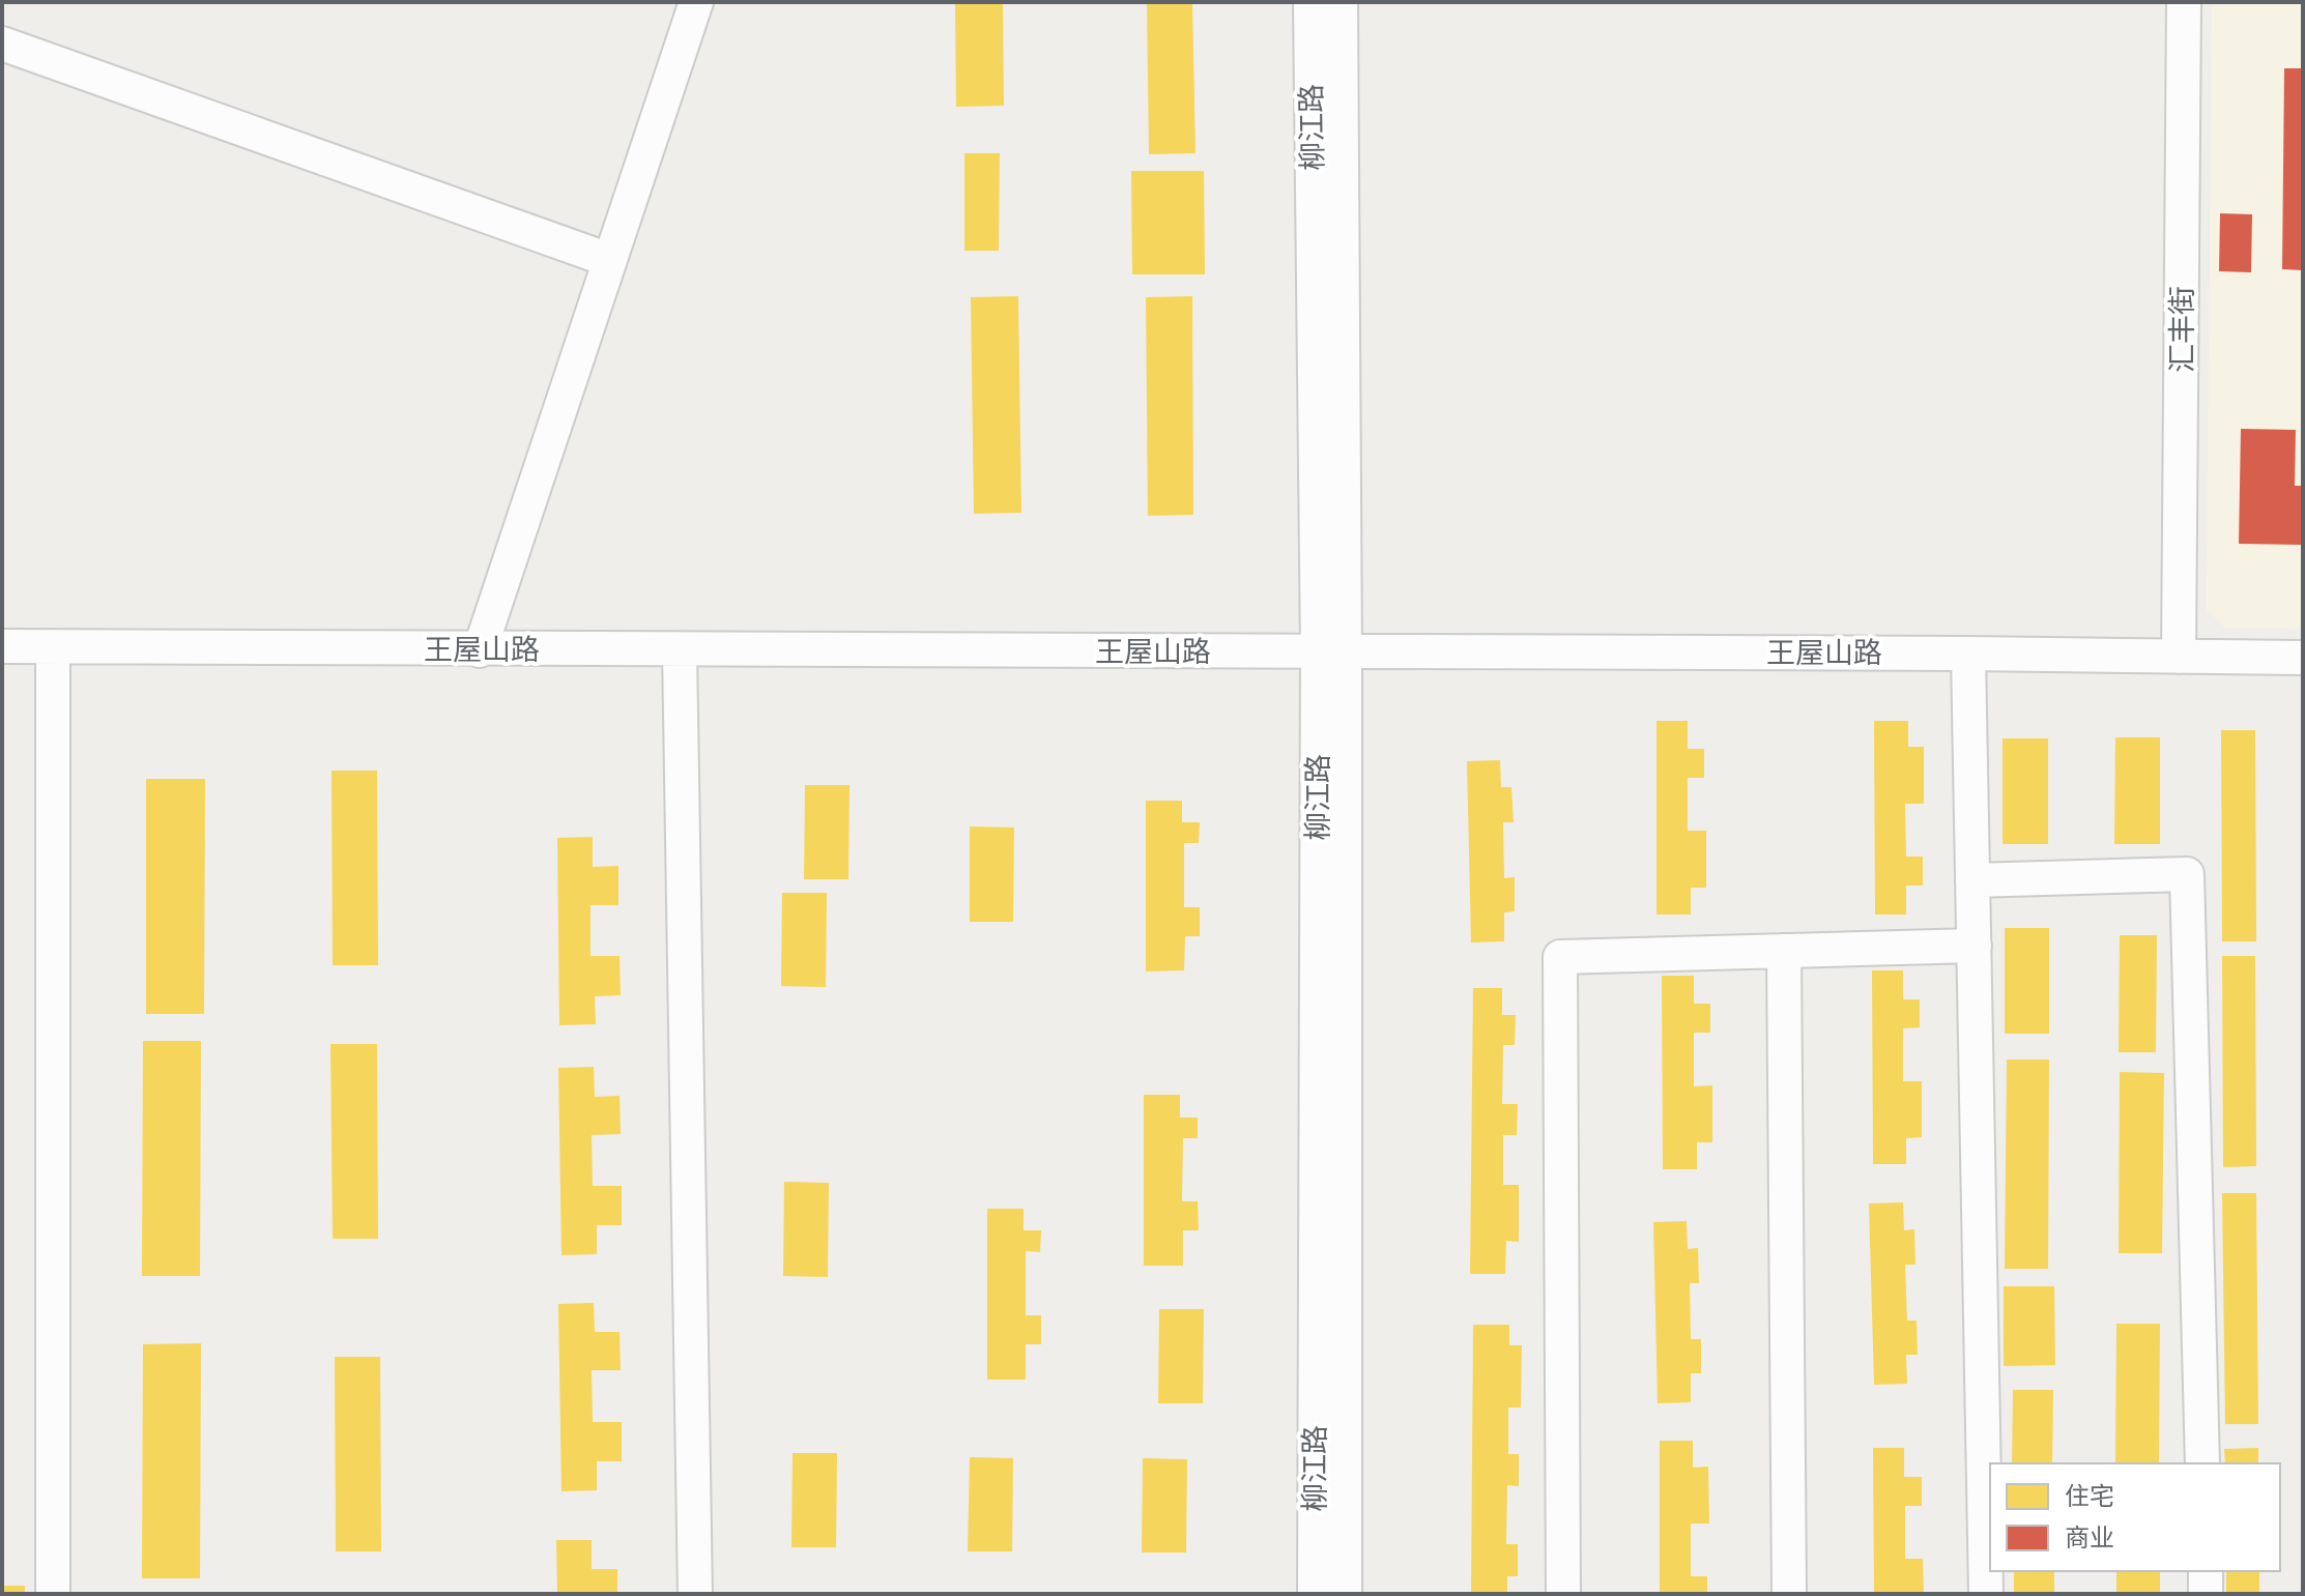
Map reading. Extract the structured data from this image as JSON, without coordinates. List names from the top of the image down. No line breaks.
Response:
{"streets":{"street":["柳江路","汇丰街","王屋山路"]},"crossings":[["柳江路","王屋山路"],["汇丰街","王屋山路"]],"legend":["住宅","商业"]}
